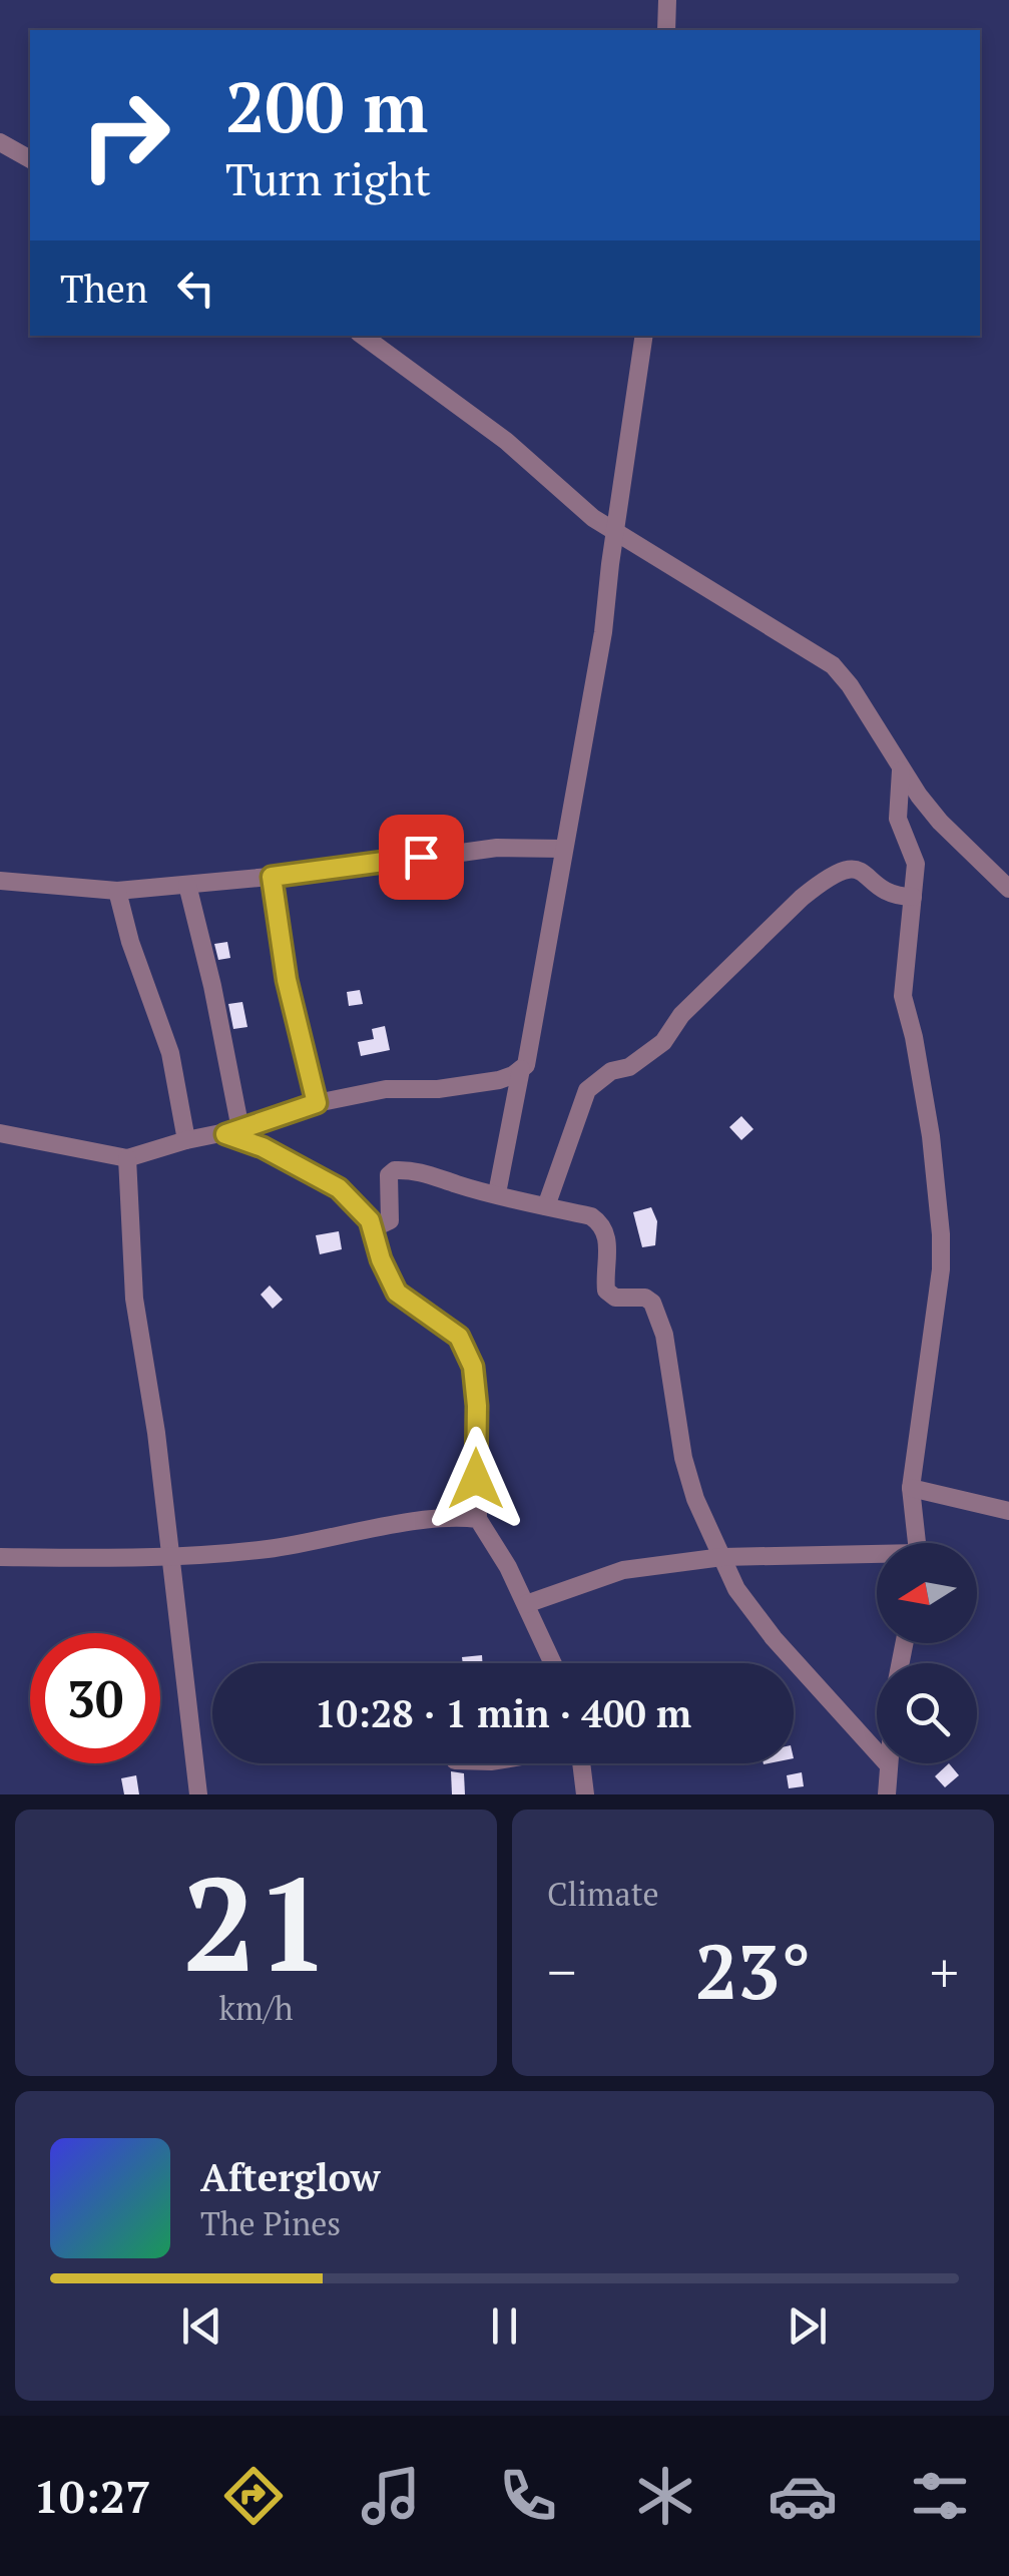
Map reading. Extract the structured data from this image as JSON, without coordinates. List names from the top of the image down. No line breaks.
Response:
{"north":"left","page":{"turn":["200 m","Turn right"],"then":"Then","limit":"30","trip":"10:28 · 1 min · 400 m","tile":[["21","km/h"],"Climate"],"heat":["−","23°","+"],"song":["Afterglow","The Pines"],"tabs":"10:27"}}
